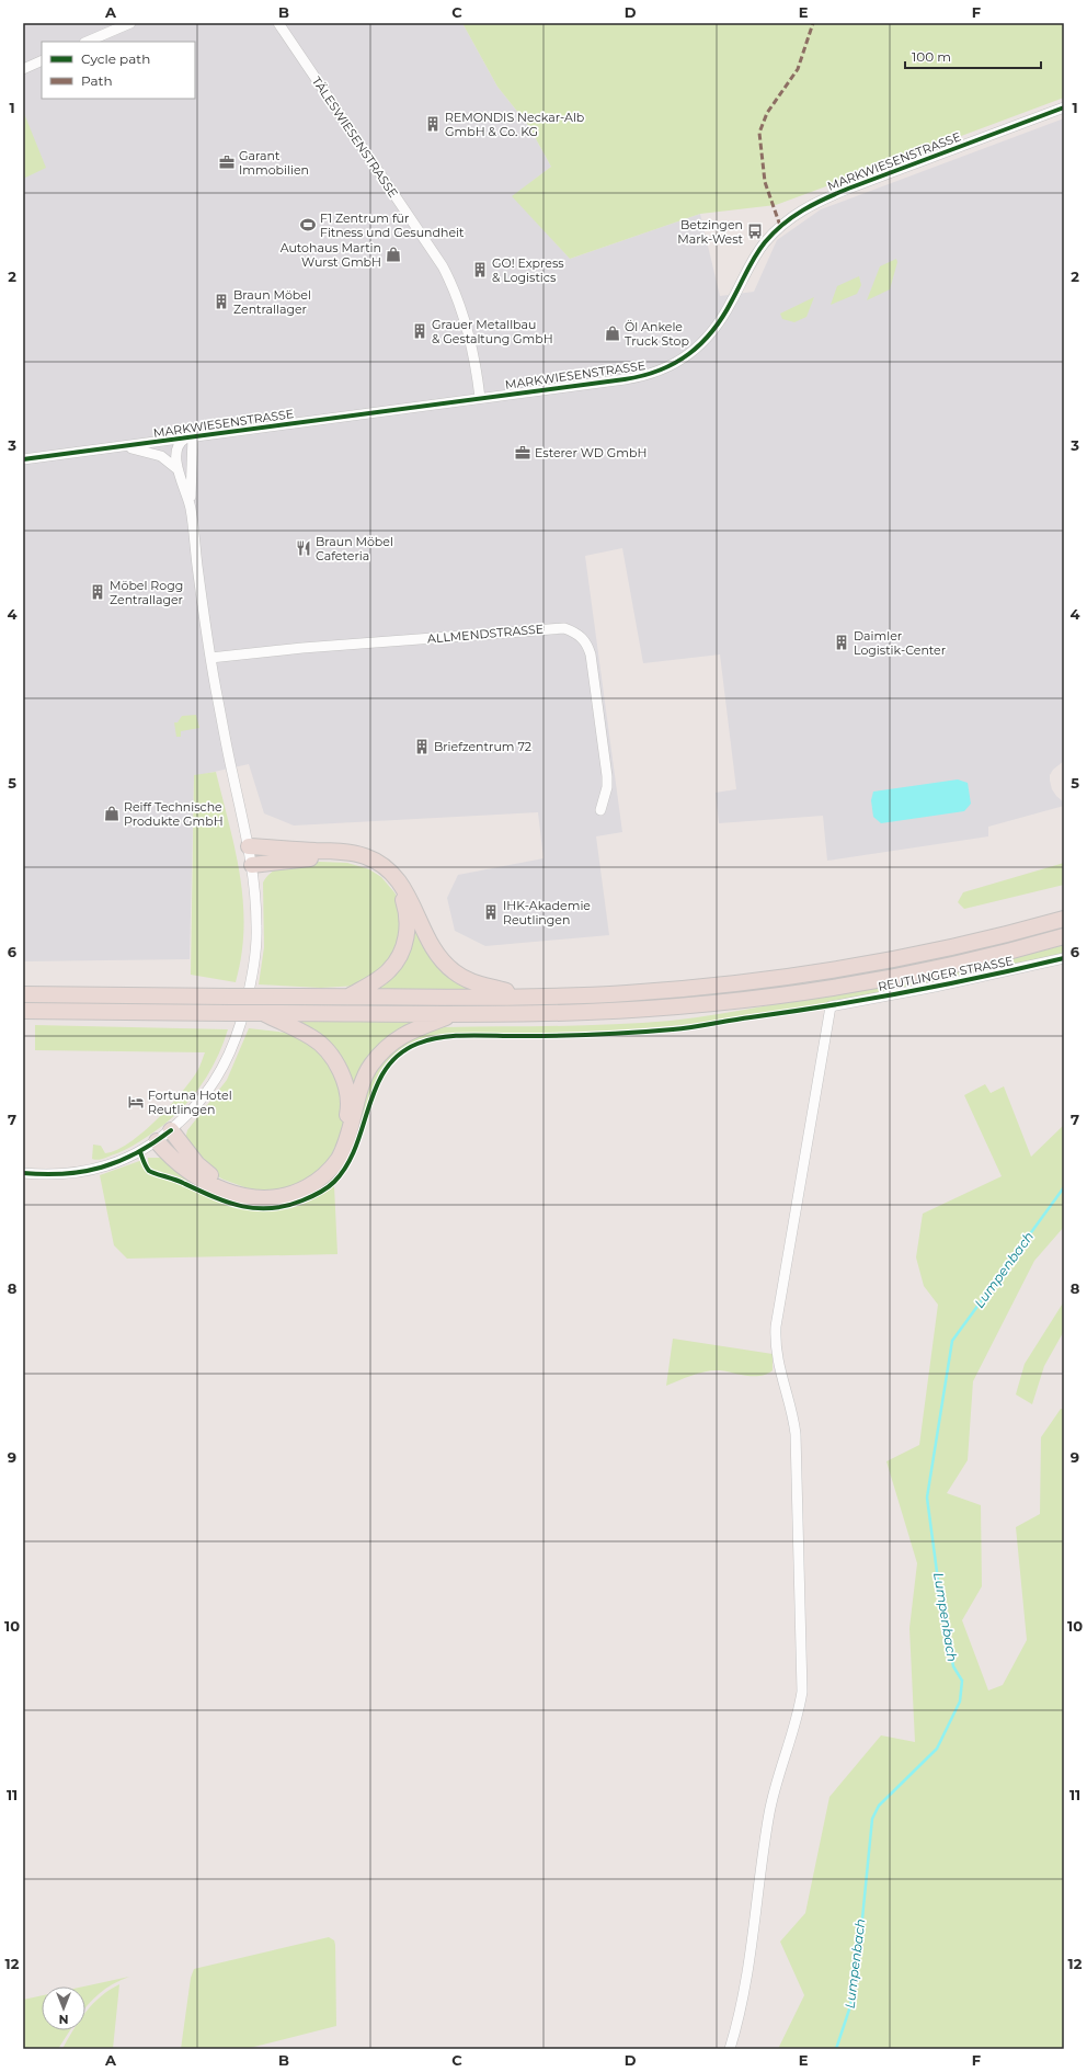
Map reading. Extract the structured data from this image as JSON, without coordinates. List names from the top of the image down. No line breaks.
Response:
{"streets":{"street":["TÄLESWIESENSTRASSE","MARKWIESENSTRASSE","ALLMENDSTRASSE","REUTLINGER STRASSE"]},"crossings":[["TÄLESWIESENSTRASSE","MARKWIESENSTRASSE"]],"water":["Lumpenbach"],"places":{"building":["REMONDIS Neckar-Alb GmbH & Co. KG","GO! Express & Logistics","Braun Möbel Zentrallager","Grauer Metallbau & Gestaltung GmbH","Möbel Rogg Zentrallager","Daimler Logistik-Center","Briefzentrum 72","IHK-Akademie Reutlingen"],"office":["Garant Immobilien","Esterer WD GmbH"],"sports":["F1 Zentrum für Fitness und Gesundheit"],"bus stop":["Betzingen Mark-West"],"shop":["Autohaus Martin Wurst GmbH","Öl Ankele Truck Stop","Reiff Technische Produkte GmbH"],"restaurant":["Braun Möbel Cafeteria"],"hotel":["Fortuna Hotel Reutlingen"]},"legend":["Cycle path","Path"],"scale_bar":"100 m","north":"bottom","grid":{"columns":["A","B","C","D","E","F"],"rows":["1","2","3","4","5","6","7","8","9","10","11","12"]}}
